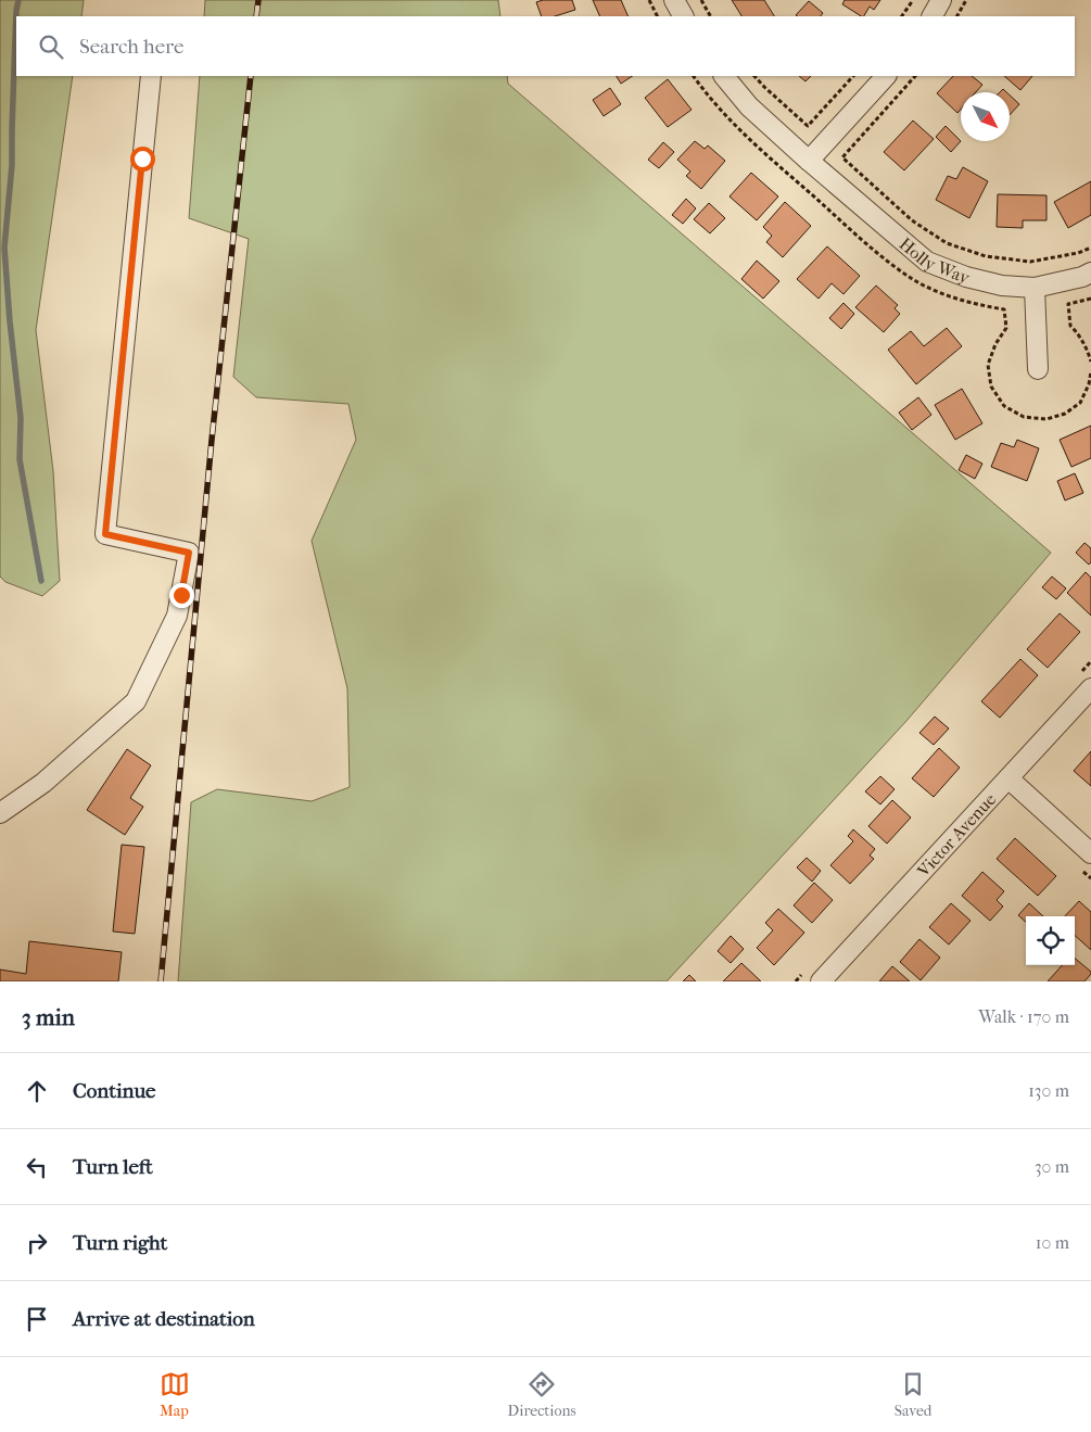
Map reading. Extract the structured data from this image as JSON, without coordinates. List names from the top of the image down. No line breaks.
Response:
{"streets":{"street":["Holly Way","Victor Avenue"]},"north":"bottom right","page":{"search":"Search here","heading":["3 min","Walk · 170 m"],"list":[["Continue","130 m"],["Turn left","30 m"],["Turn right","10 m"],"Arrive at destination"],"nav":["Map","Directions","Saved"]}}
